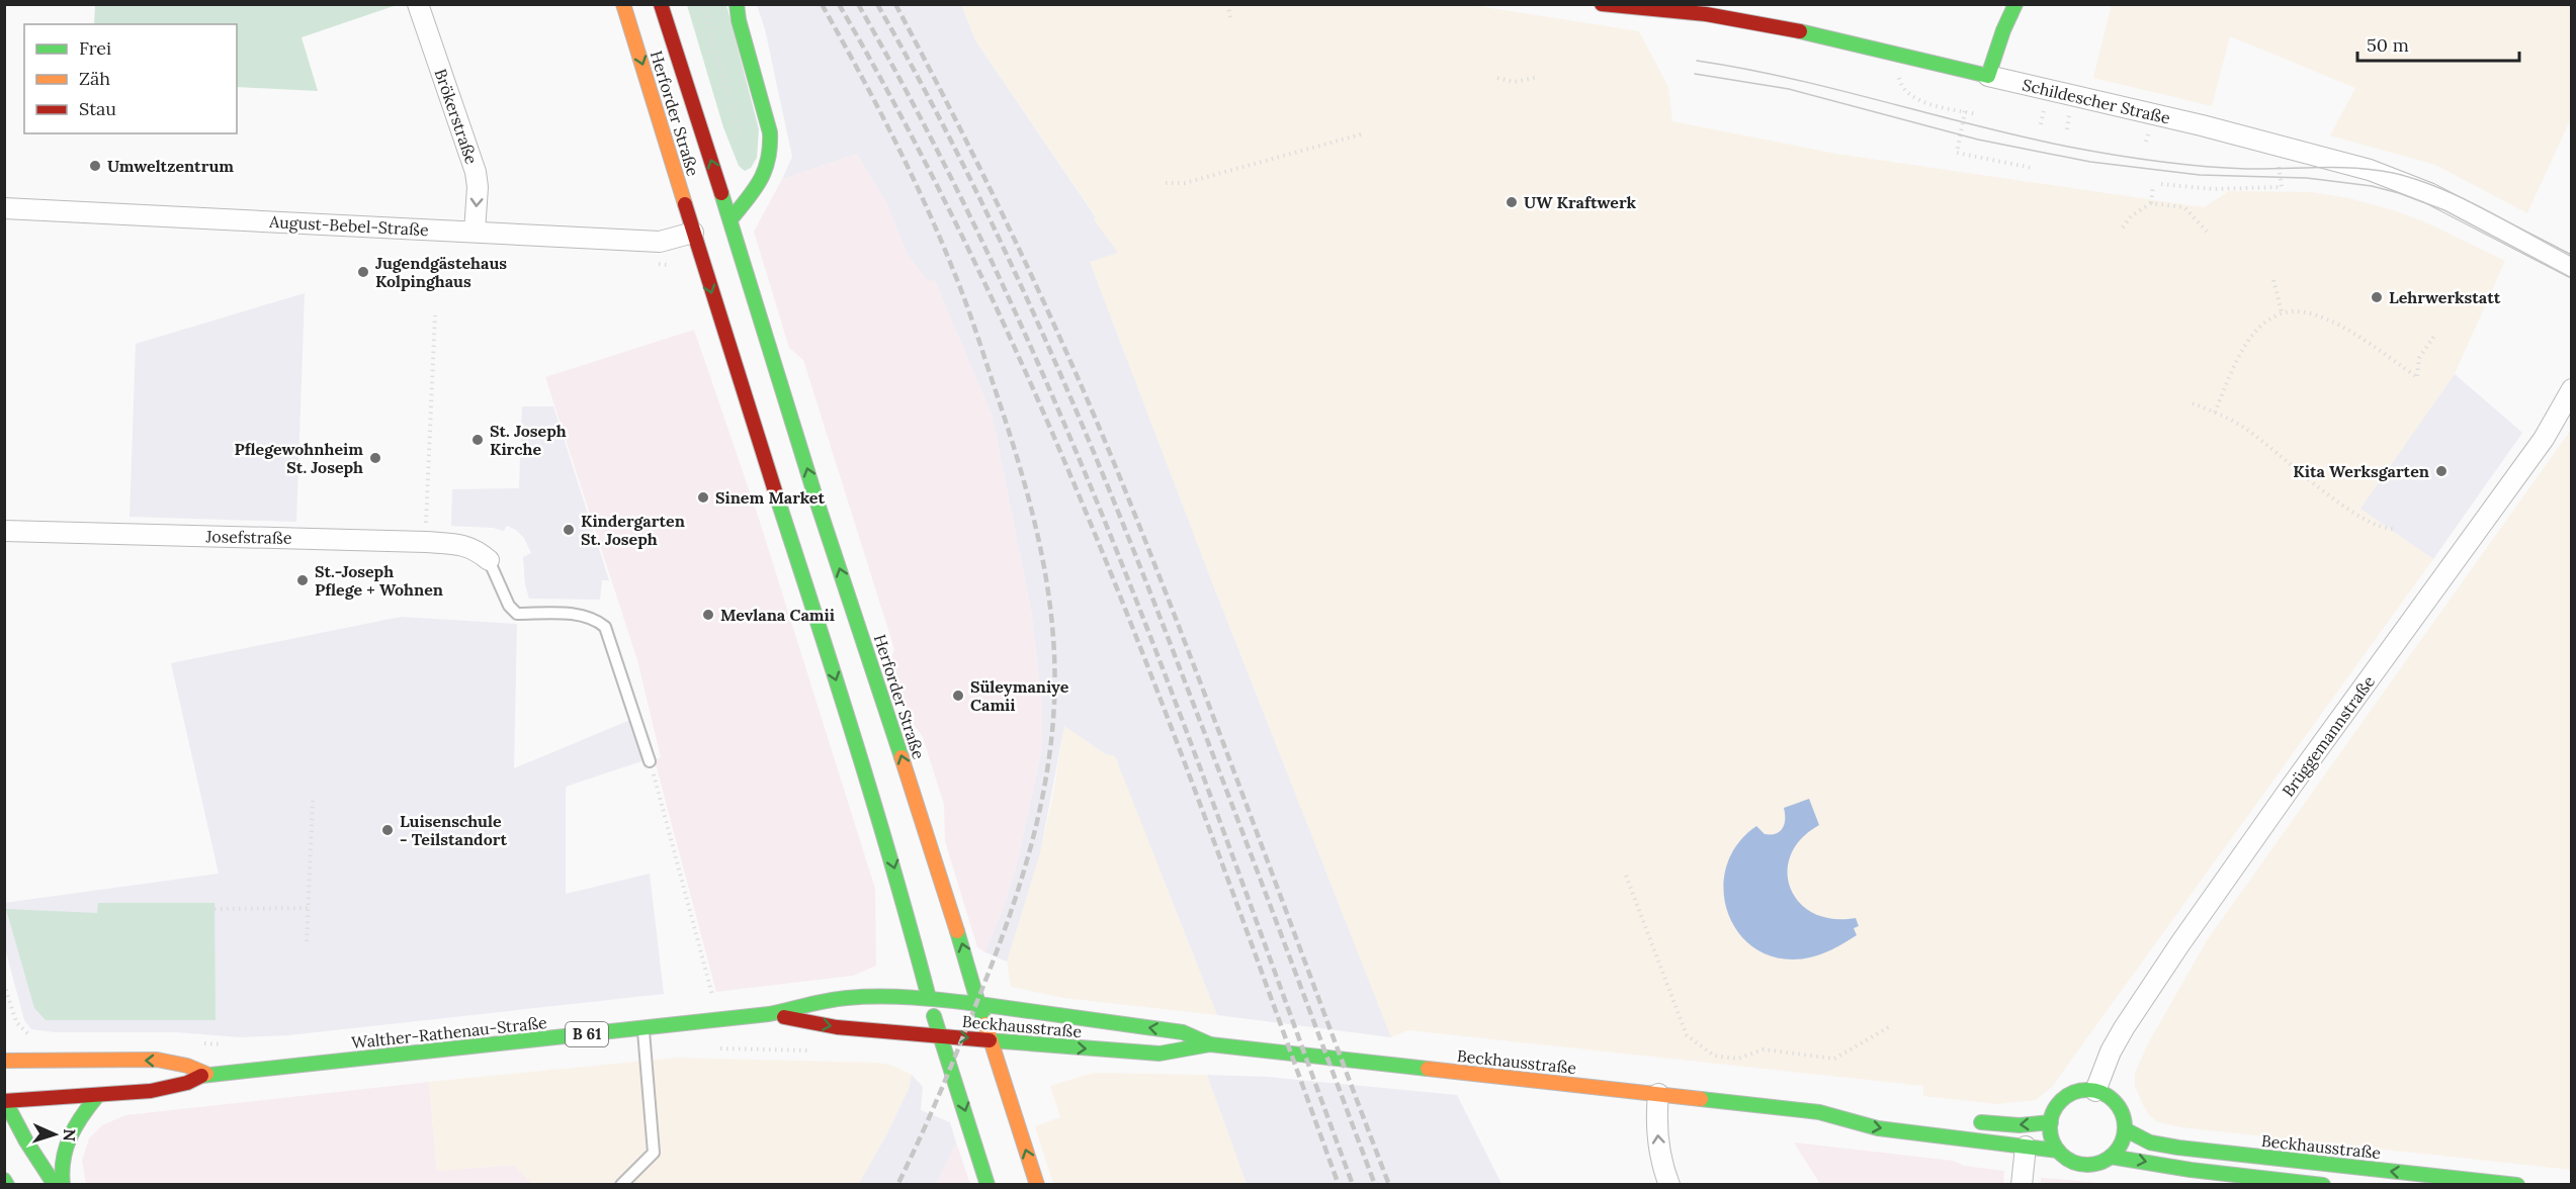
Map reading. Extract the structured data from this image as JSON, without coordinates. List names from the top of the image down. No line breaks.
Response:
{"streets":{"main road":["Schildescher Straße","Herforder Straße","Beckhausstraße","Walther-Rathenau-Straße","B 61"],"street":["Brökerstraße","August-Bebel-Straße","Josefstraße","Brüggemannstraße"]},"crossings":[["Herforder Straße","August-Bebel-Straße"],["Herforder Straße","Beckhausstraße"],["Herforder Straße","Walther-Rathenau-Straße"],["Brökerstraße","August-Bebel-Straße"],["Brüggemannstraße","Beckhausstraße"],["Beckhausstraße","Walther-Rathenau-Straße"]],"one_way":["Brökerstraße"],"places":["Umweltzentrum","UW Kraftwerk","Jugendgästehaus Kolpinghaus","Lehrwerkstatt","St. Joseph Kirche","Pflegewohnheim St. Joseph","Kita Werksgarten","Sinem Market","Kindergarten St. Joseph","St.-Joseph Pflege + Wohnen","Mevlana Camii","Süleymaniye Camii","Luisenschule - Teilstandort"],"legend":["Frei","Zäh","Stau"],"scale_bar":"50 m","north":"right"}
